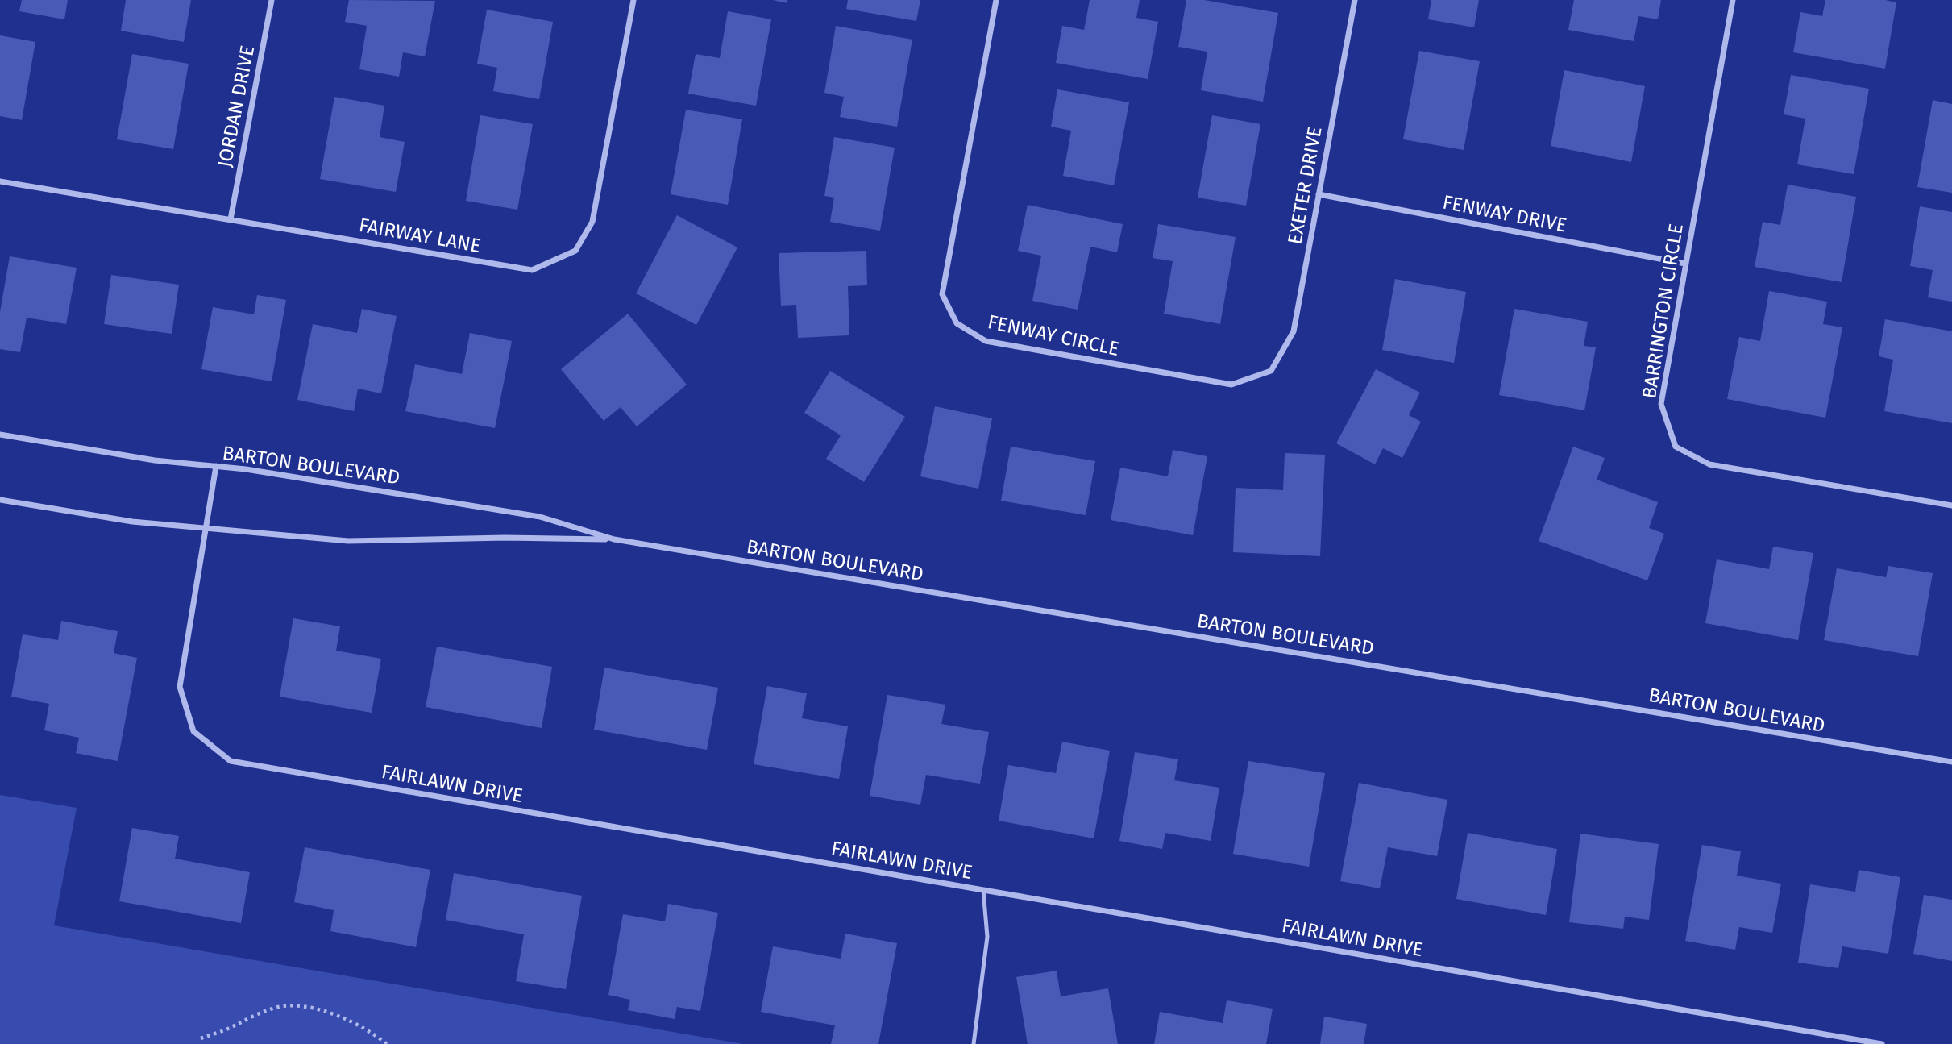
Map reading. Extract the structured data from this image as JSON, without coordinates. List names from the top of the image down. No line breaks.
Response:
{"streets":{"street":["JORDAN DRIVE","EXETER DRIVE","FENWAY DRIVE","FAIRWAY LANE","BARRINGTON CIRCLE","FENWAY CIRCLE","BARTON BOULEVARD","FAIRLAWN DRIVE"]},"crossings":[["JORDAN DRIVE","FAIRWAY LANE"],["EXETER DRIVE","FENWAY DRIVE"],["EXETER DRIVE","FENWAY CIRCLE"],["FENWAY DRIVE","BARRINGTON CIRCLE"],["BARTON BOULEVARD","FAIRLAWN DRIVE"]]}
